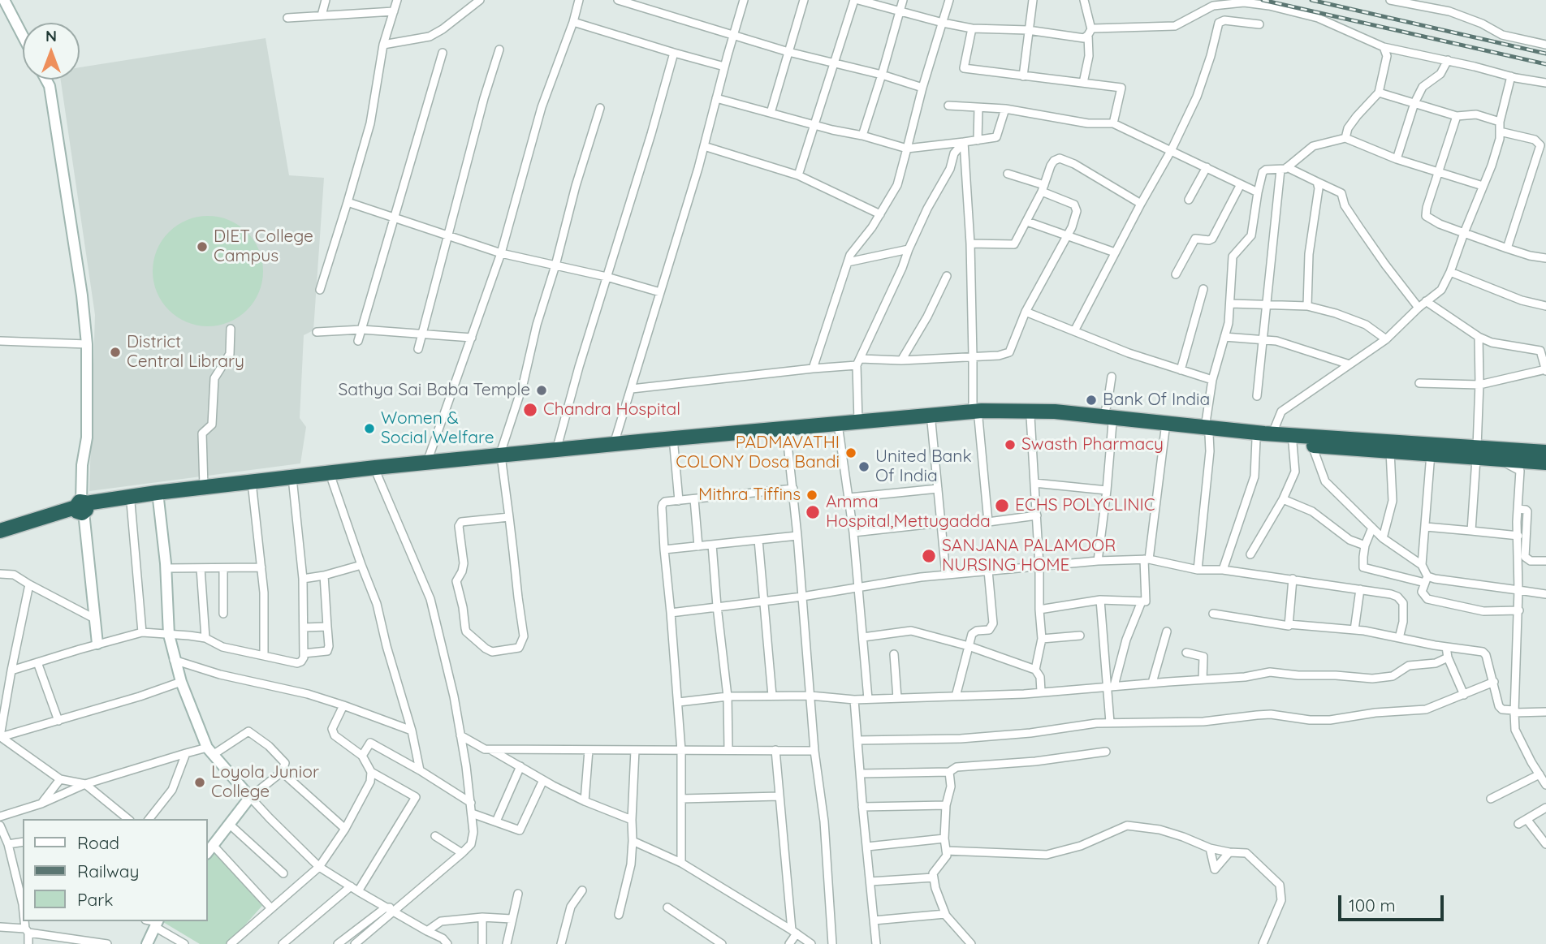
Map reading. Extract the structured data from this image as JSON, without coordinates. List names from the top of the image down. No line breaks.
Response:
{"places":["DIET College Campus","District Central Library","Sathya Sai Baba Temple","Bank Of India","Chandra Hospital","Women & Social Welfare","Swasth Pharmacy","PADMAVATHI COLONY Dosa Bandi","United Bank Of India","Mithra Tiffins","ECHS POLYCLINIC","Amma Hospital,Mettugadda","SANJANA PALAMOOR NURSING HOME","Loyola Junior College"],"legend":["Road","Railway","Park"],"scale_bar":"100 m","north":"top"}
